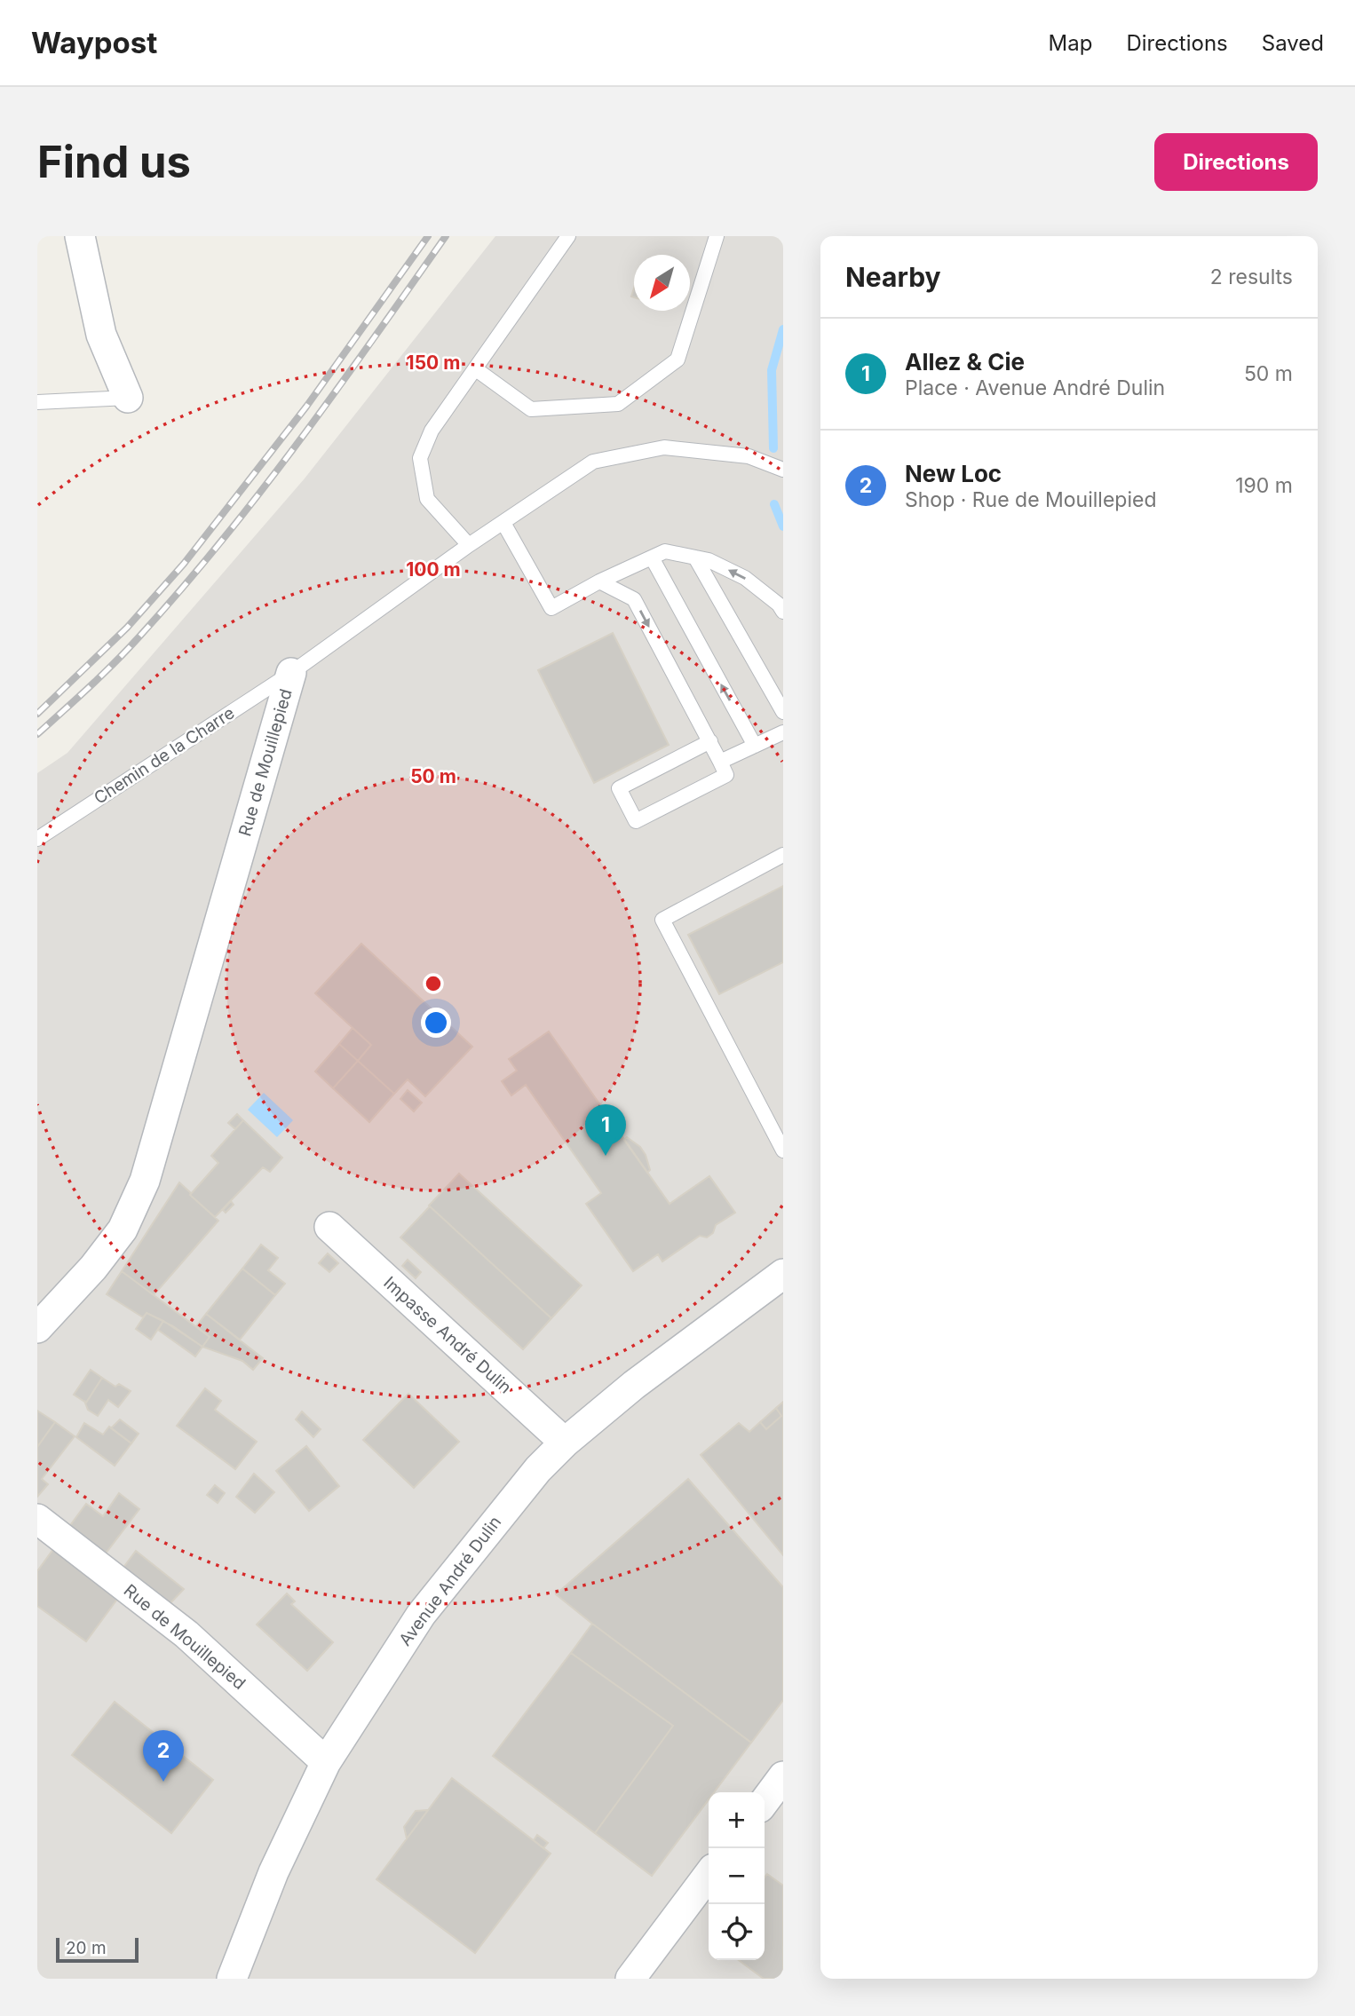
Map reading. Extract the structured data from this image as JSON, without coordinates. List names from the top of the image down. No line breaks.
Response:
{"streets":{"street":["Rue de Mouillepied","Impasse André Dulin","Avenue André Dulin"],"lane":["Chemin de la Charre"]},"crossings":[["Chemin de la Charre","Rue de Mouillepied"],["Rue de Mouillepied","Avenue André Dulin"],["Impasse André Dulin","Avenue André Dulin"]],"scale_bar":"20 m","north":"bottom left","page":{"header":"Waypost","nav":["Map","Directions","Saved"],"buttons":"Directions","title":"Find us","heading":["Nearby","2 results"],"list":[{"mark":"1","name":"Allez & Cie","note":"Place · Avenue André Dulin","value":"50 m"},{"mark":"2","name":"New Loc","note":"Shop · Rue de Mouillepied","value":"190 m"}],"pins":["1","2"],"map_buttons":["+","−"],"scale":"20 m"},"rings":["150 m","100 m","50 m"]}
